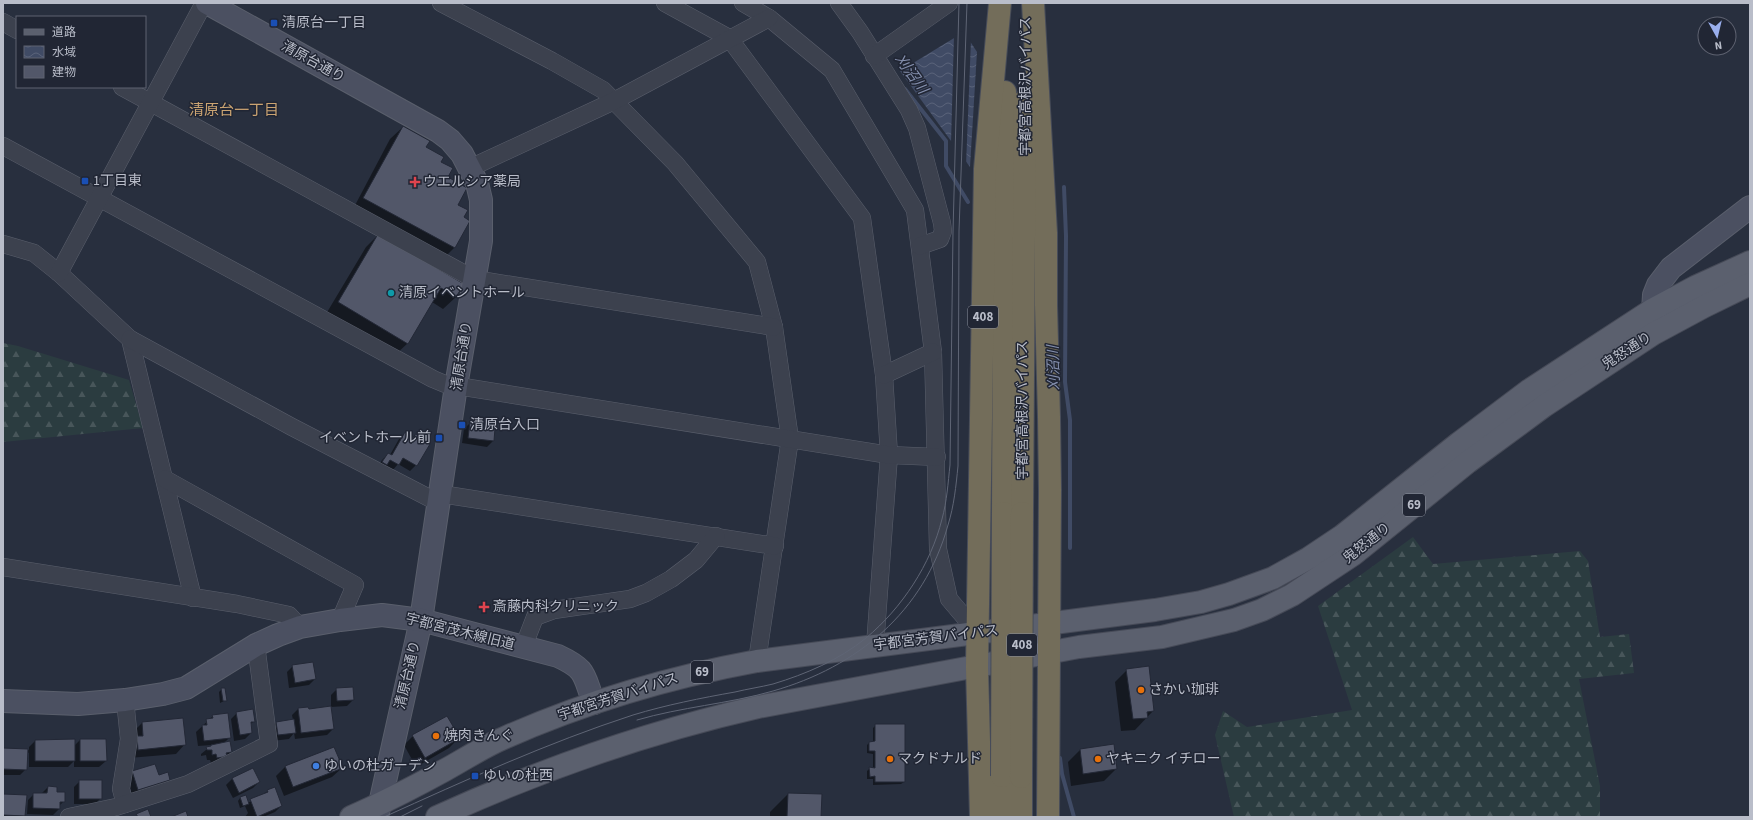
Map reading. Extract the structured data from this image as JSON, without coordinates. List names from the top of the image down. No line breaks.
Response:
{"streets":{"highway":["宇都宮高根沢バイパス","408"],"main road":["鬼怒通り","69","宇都宮芳賀バイパス"],"street":["清原台通り","宇都宮茂木線旧道"]},"crossings":[["清原台通り","宇都宮茂木線旧道"],["清原台通り","宇都宮芳賀バイパス"],["408","鬼怒通り"],["408","69"],["408","宇都宮芳賀バイパス"],["鬼怒通り","69"],["鬼怒通り","宇都宮芳賀バイパス"],["宇都宮茂木線旧道","宇都宮芳賀バイパス"]],"districts":["清原台一丁目"],"water":["刈沼川"],"places":{"transit":["清原台一丁目","1丁目東","清原台入口","イベントホール前","ゆいの杜西"],"health":["ウエルシア薬局","斎藤内科クリニック"],"other":["清原イベントホール","さかい珈琲","焼肉きんぐ","マクドナルド","ヤキニク イチロー","ゆいの杜ガーデン"]},"legend":["道路","水域","建物"],"north":"bottom"}
